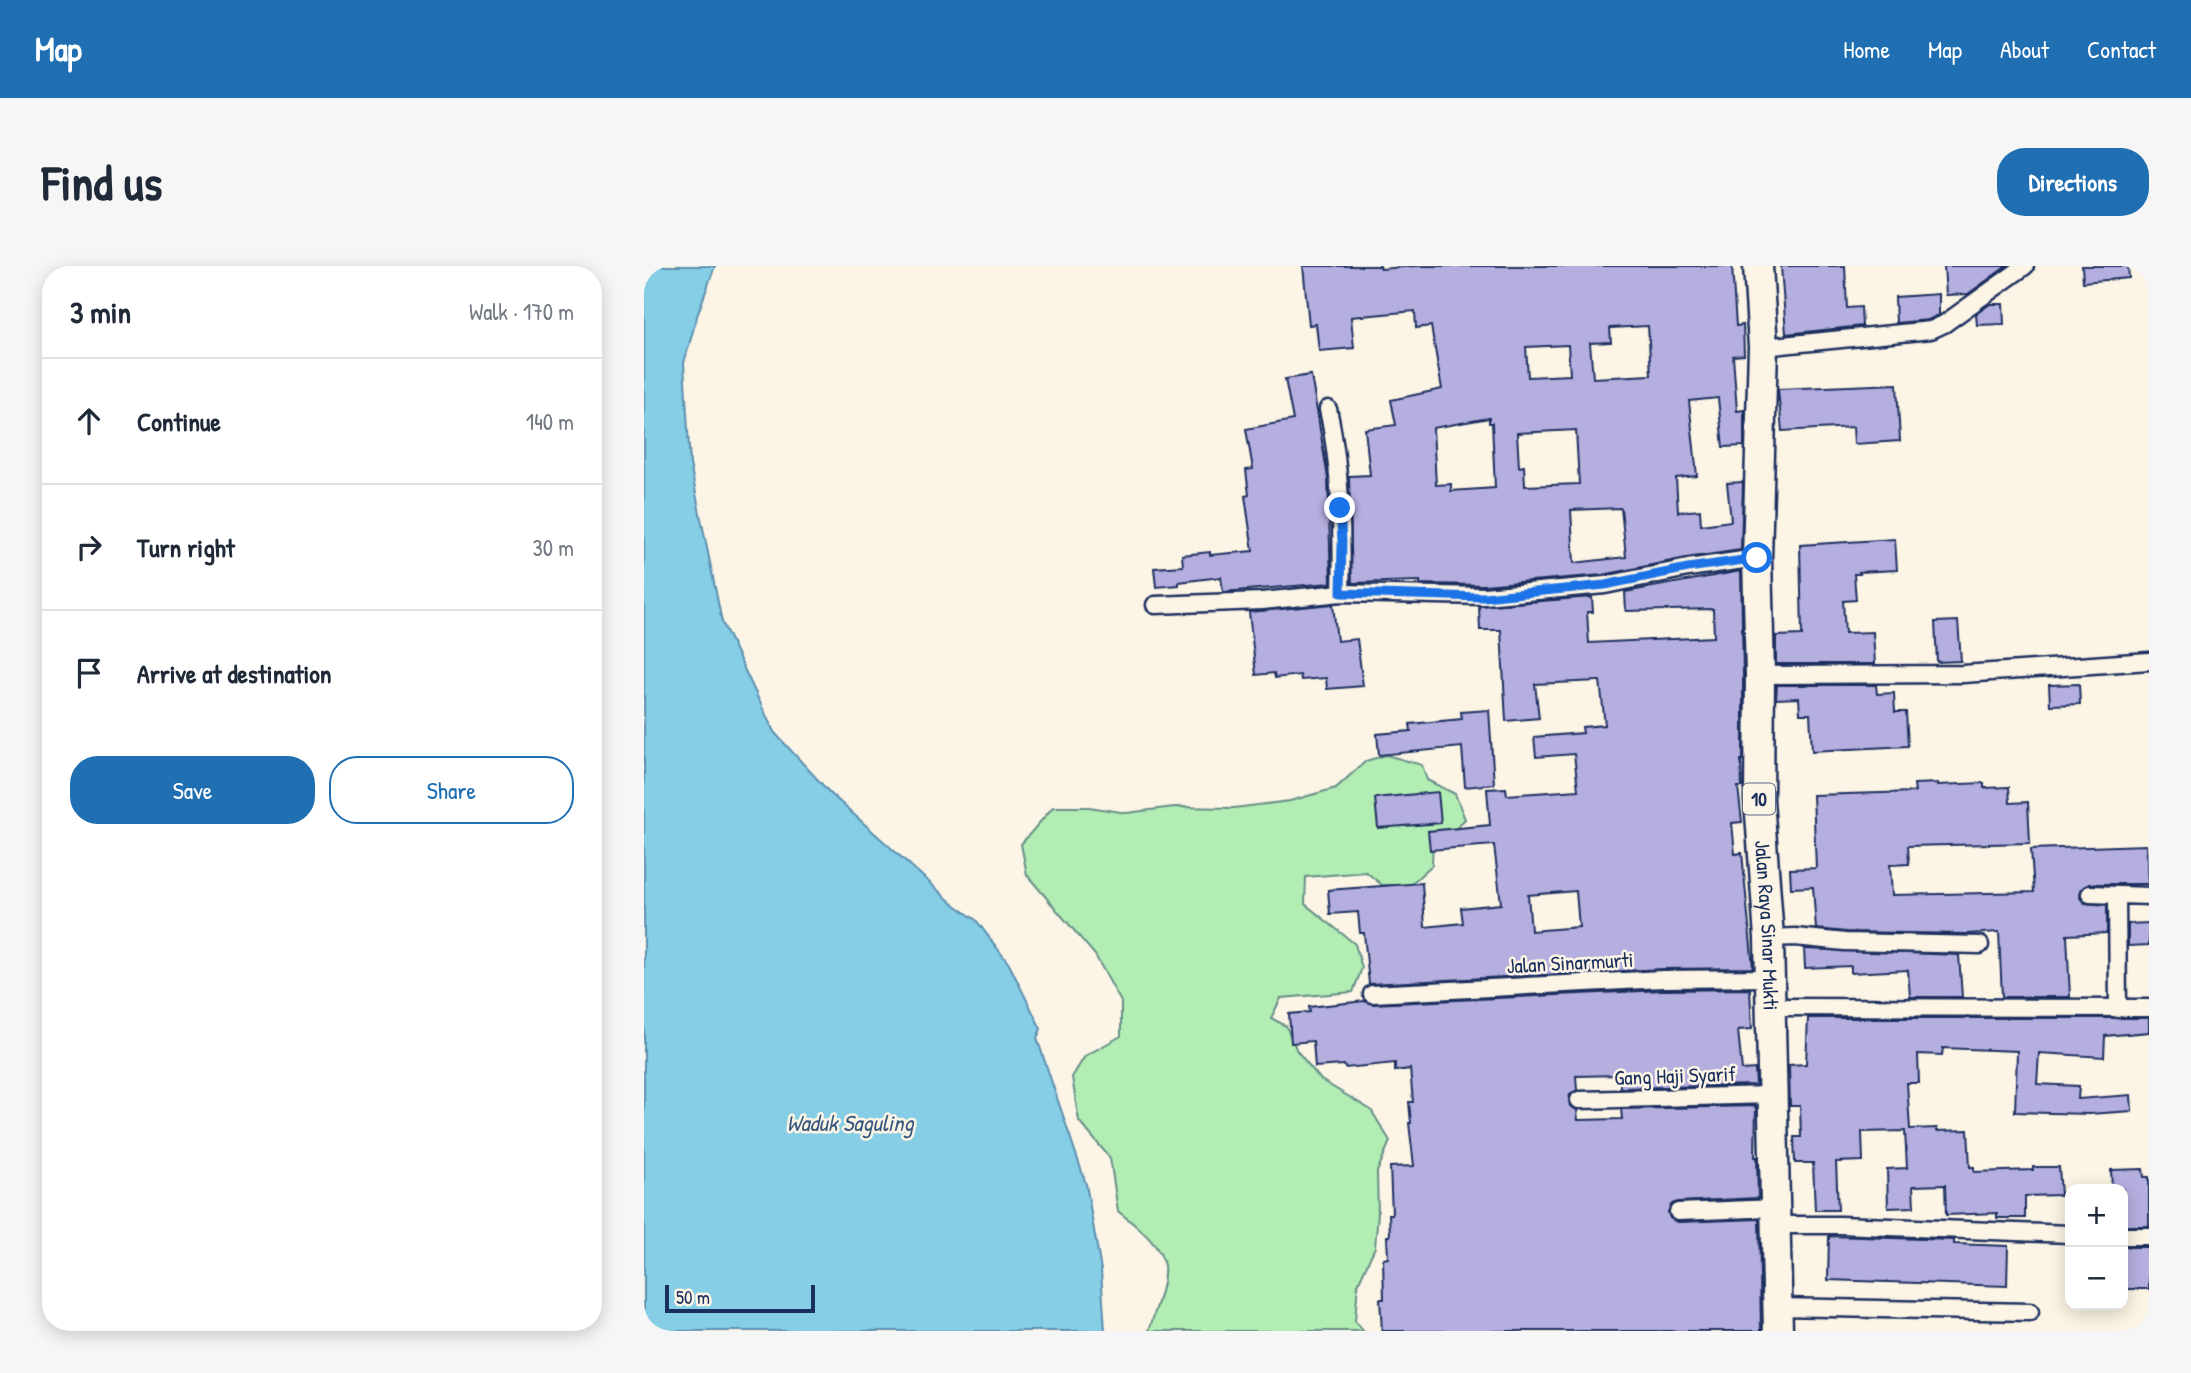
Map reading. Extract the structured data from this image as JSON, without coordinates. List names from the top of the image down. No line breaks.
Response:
{"streets":{"highway":["10","Jalan Raya Sinar Mukti"],"street":["Jalan Sinarmurti","Gang Haji Syarif"]},"crossings":[["Jalan Raya Sinar Mukti","Jalan Sinarmurti"],["Jalan Raya Sinar Mukti","Gang Haji Syarif"]],"water":["Waduk Saguling"],"scale_bar":"50 m","page":{"header":"Map","nav":["Home","Map","About","Contact"],"buttons":["Directions",["Save","Share"]],"title":"Find us","heading":["3 min","Walk · 170 m"],"list":[["Continue","140 m"],["Turn right","30 m"],"Arrive at destination"],"map_buttons":["+","−"],"scale":"50 m"}}
